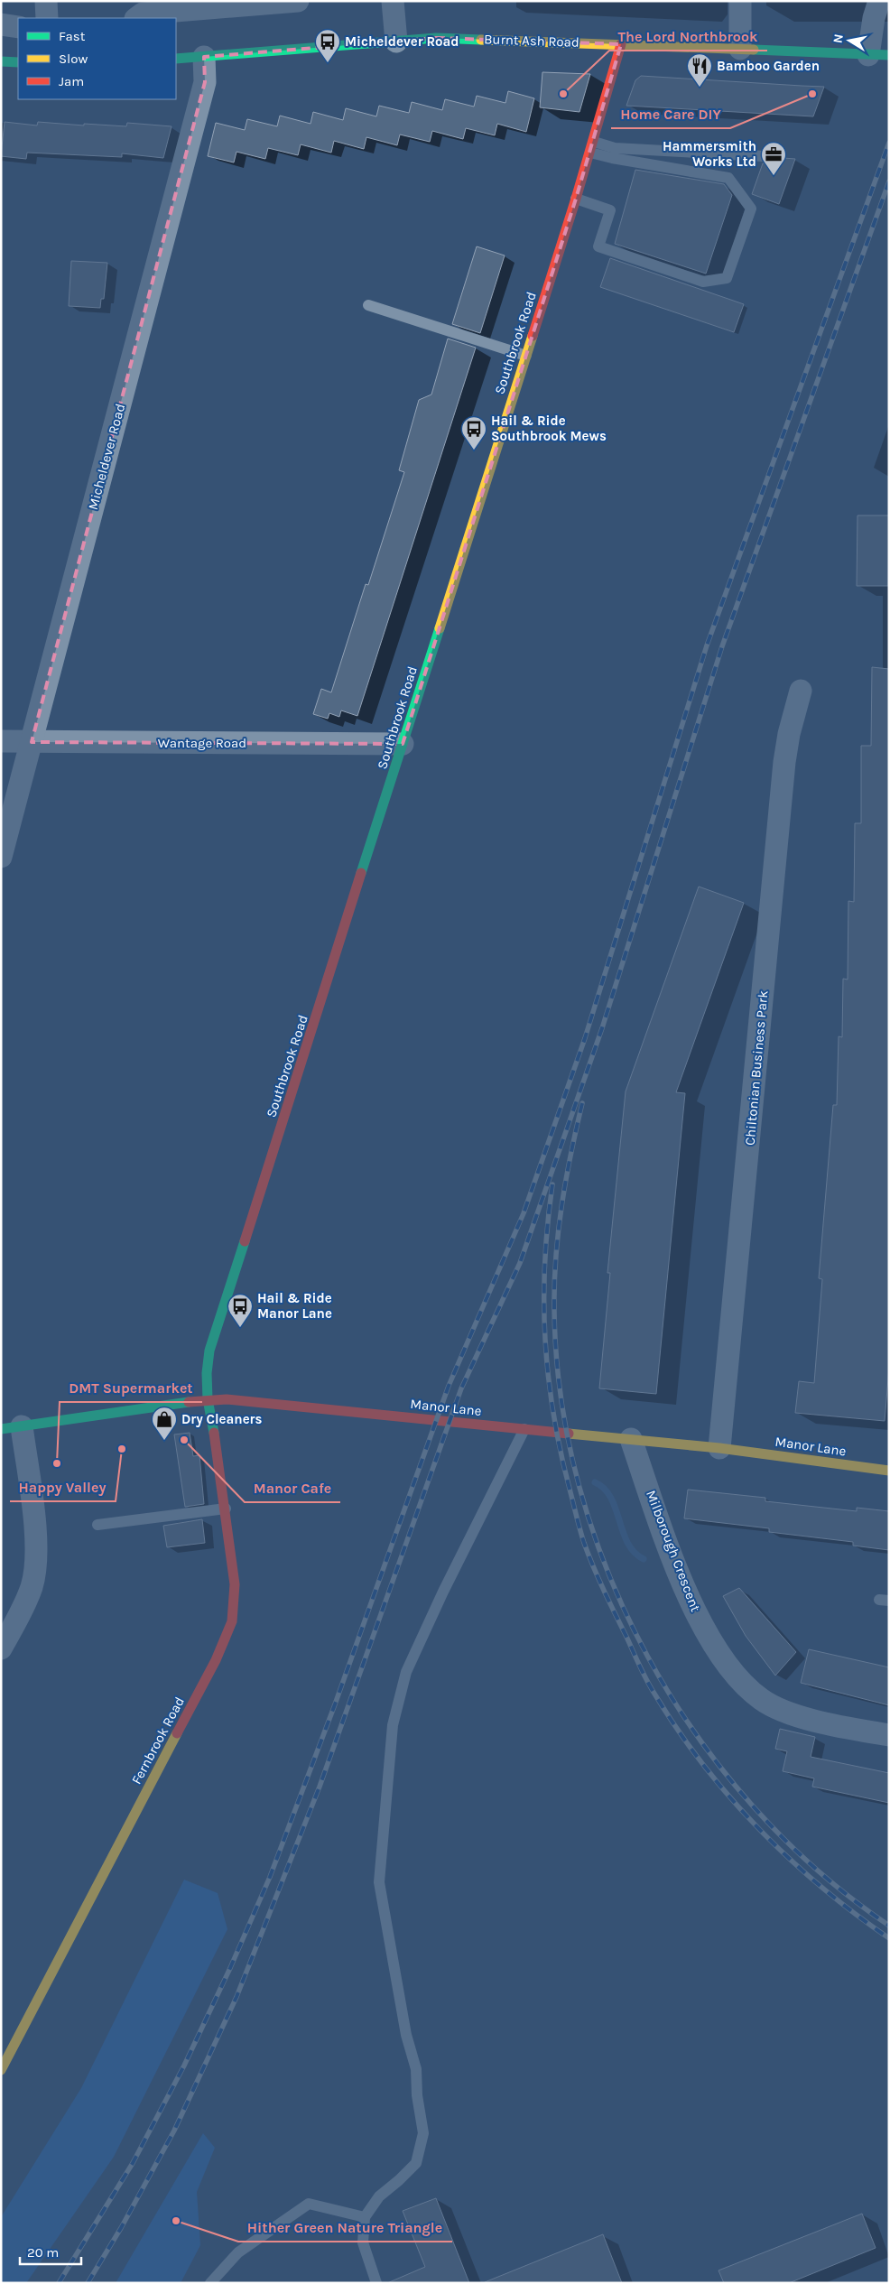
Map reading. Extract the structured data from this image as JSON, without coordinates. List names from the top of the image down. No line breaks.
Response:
{"streets":{"street":["Burnt Ash Road","Southbrook Road","Micheldever Road","Wantage Road","Chiltonian Business Park","Manor Lane","Milborough Crescent","Fernbrook Road"]},"crossings":[["Burnt Ash Road","Southbrook Road"],["Burnt Ash Road","Micheldever Road"],["Southbrook Road","Wantage Road"],["Southbrook Road","Manor Lane"],["Southbrook Road","Fernbrook Road"],["Micheldever Road","Wantage Road"],["Chiltonian Business Park","Manor Lane"],["Manor Lane","Milborough Crescent"],["Manor Lane","Fernbrook Road"]],"places":{"bus stop":["Micheldever Road","Hail & Ride Southbrook Mews","Hail & Ride Manor Lane"],"restaurant":["Bamboo Garden"],"other":["The Lord Northbrook","Home Care DIY","Manor Cafe","Happy Valley","DMT Supermarket","Hither Green Nature Triangle"],"office":["Hammersmith Works Ltd"],"shop":["Dry Cleaners"]},"legend":["Fast","Slow","Jam"],"scale_bar":"20 m","north":"left"}
